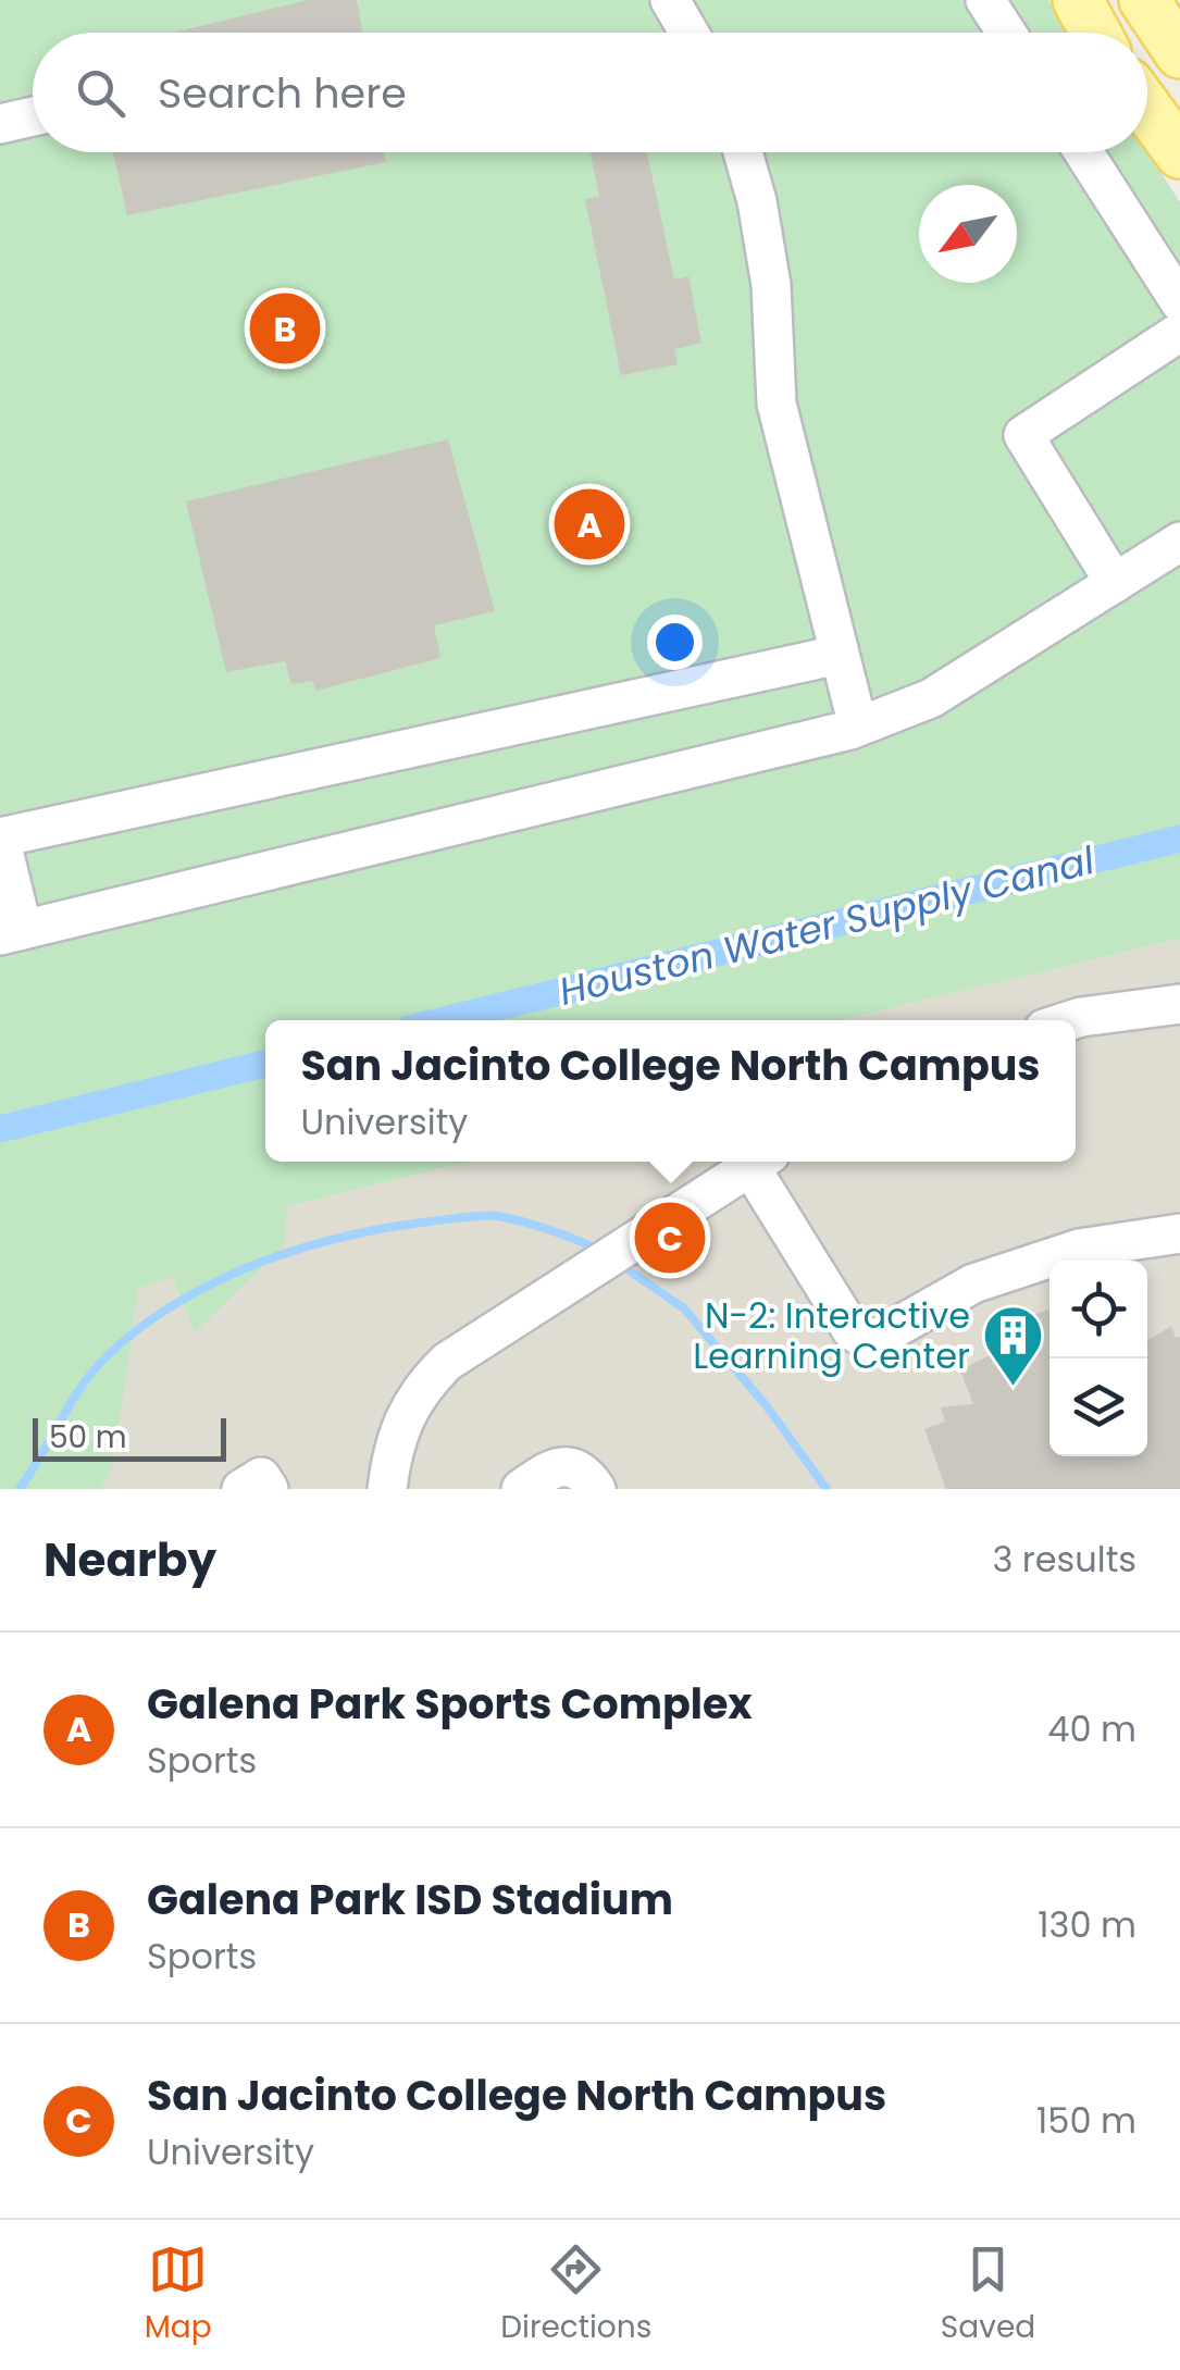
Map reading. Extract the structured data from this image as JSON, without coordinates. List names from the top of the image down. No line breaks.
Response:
{"water":["Houston Water Supply Canal"],"places":{"building":["N-2: Interactive Learning Center"]},"scale_bar":"50 m","north":"bottom left","page":{"search":"Search here","pins":["B","A","C"],"popup":["San Jacinto College North Campus","University"],"scale":"50 m","heading":["Nearby","3 results"],"list":[{"mark":"A","name":"Galena Park Sports Complex","note":"Sports","value":"40 m"},{"mark":"B","name":"Galena Park ISD Stadium","note":"Sports","value":"130 m"},{"mark":"C","name":"San Jacinto College North Campus","note":"University","value":"150 m"}],"nav":["Map","Directions","Saved"]}}
